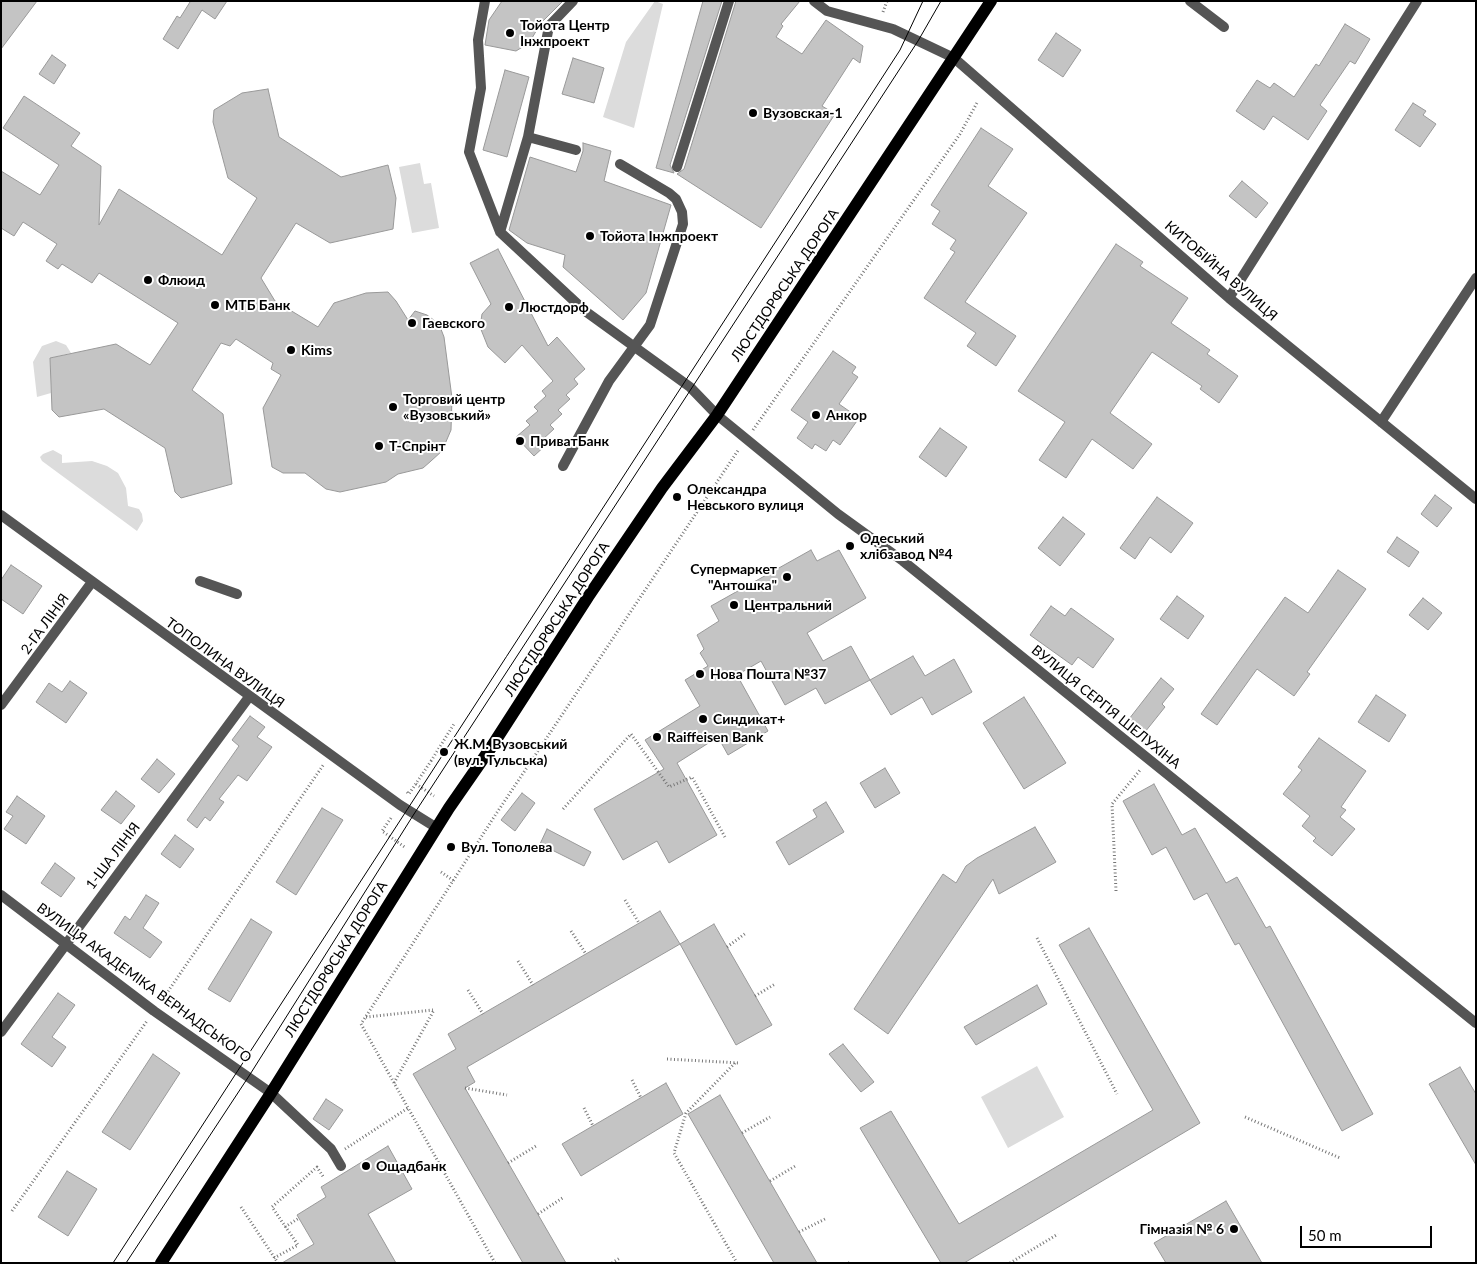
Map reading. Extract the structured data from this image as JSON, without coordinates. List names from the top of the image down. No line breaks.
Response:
{"streets":{"main road":["ЛЮСТДОРФСЬКА ДОРОГА"],"street":["КИТОБІЙНА ВУЛИЦЯ","2-ГА ЛІНІЯ","ТОПОЛИНА ВУЛИЦЯ","ВУЛИЦЯ СЕРГІЯ ШЕЛУХІНА","1-ША ЛІНІЯ","ВУЛИЦЯ АКАДЕМІКА ВЕРНАДСЬКОГО"]},"crossings":[["КИТОБІЙНА ВУЛИЦЯ","ЛЮСТДОРФСЬКА ДОРОГА"],["ЛЮСТДОРФСЬКА ДОРОГА","ТОПОЛИНА ВУЛИЦЯ"],["ЛЮСТДОРФСЬКА ДОРОГА","ВУЛИЦЯ СЕРГІЯ ШЕЛУХІНА"],["ЛЮСТДОРФСЬКА ДОРОГА","ВУЛИЦЯ АКАДЕМІКА ВЕРНАДСЬКОГО"],["2-ГА ЛІНІЯ","ТОПОЛИНА ВУЛИЦЯ"],["ТОПОЛИНА ВУЛИЦЯ","1-ША ЛІНІЯ"],["1-ША ЛІНІЯ","ВУЛИЦЯ АКАДЕМІКА ВЕРНАДСЬКОГО"]],"places":["Тойота Центр Інжпроект","Вузовская-1","Тойота Інжпроект","Флюид","МТБ Банк","Люстдорф","Гаевского","Kims","Торговий центр «Вузовський»","Анкор","ПриватБанк","Т-Спрінт","Олександра Невського вулиця","Одеський хлібзавод №4","Супермаркет \"Антошка\"","Центральний","Нова Пошта №37","Синдикат+","Raiffeisen Bank","Ж.М. Вузовський (вул. Тульська)","Вул. Тополева","Ощадбанк","Гімназія № 6"],"scale_bar":"50 m"}
